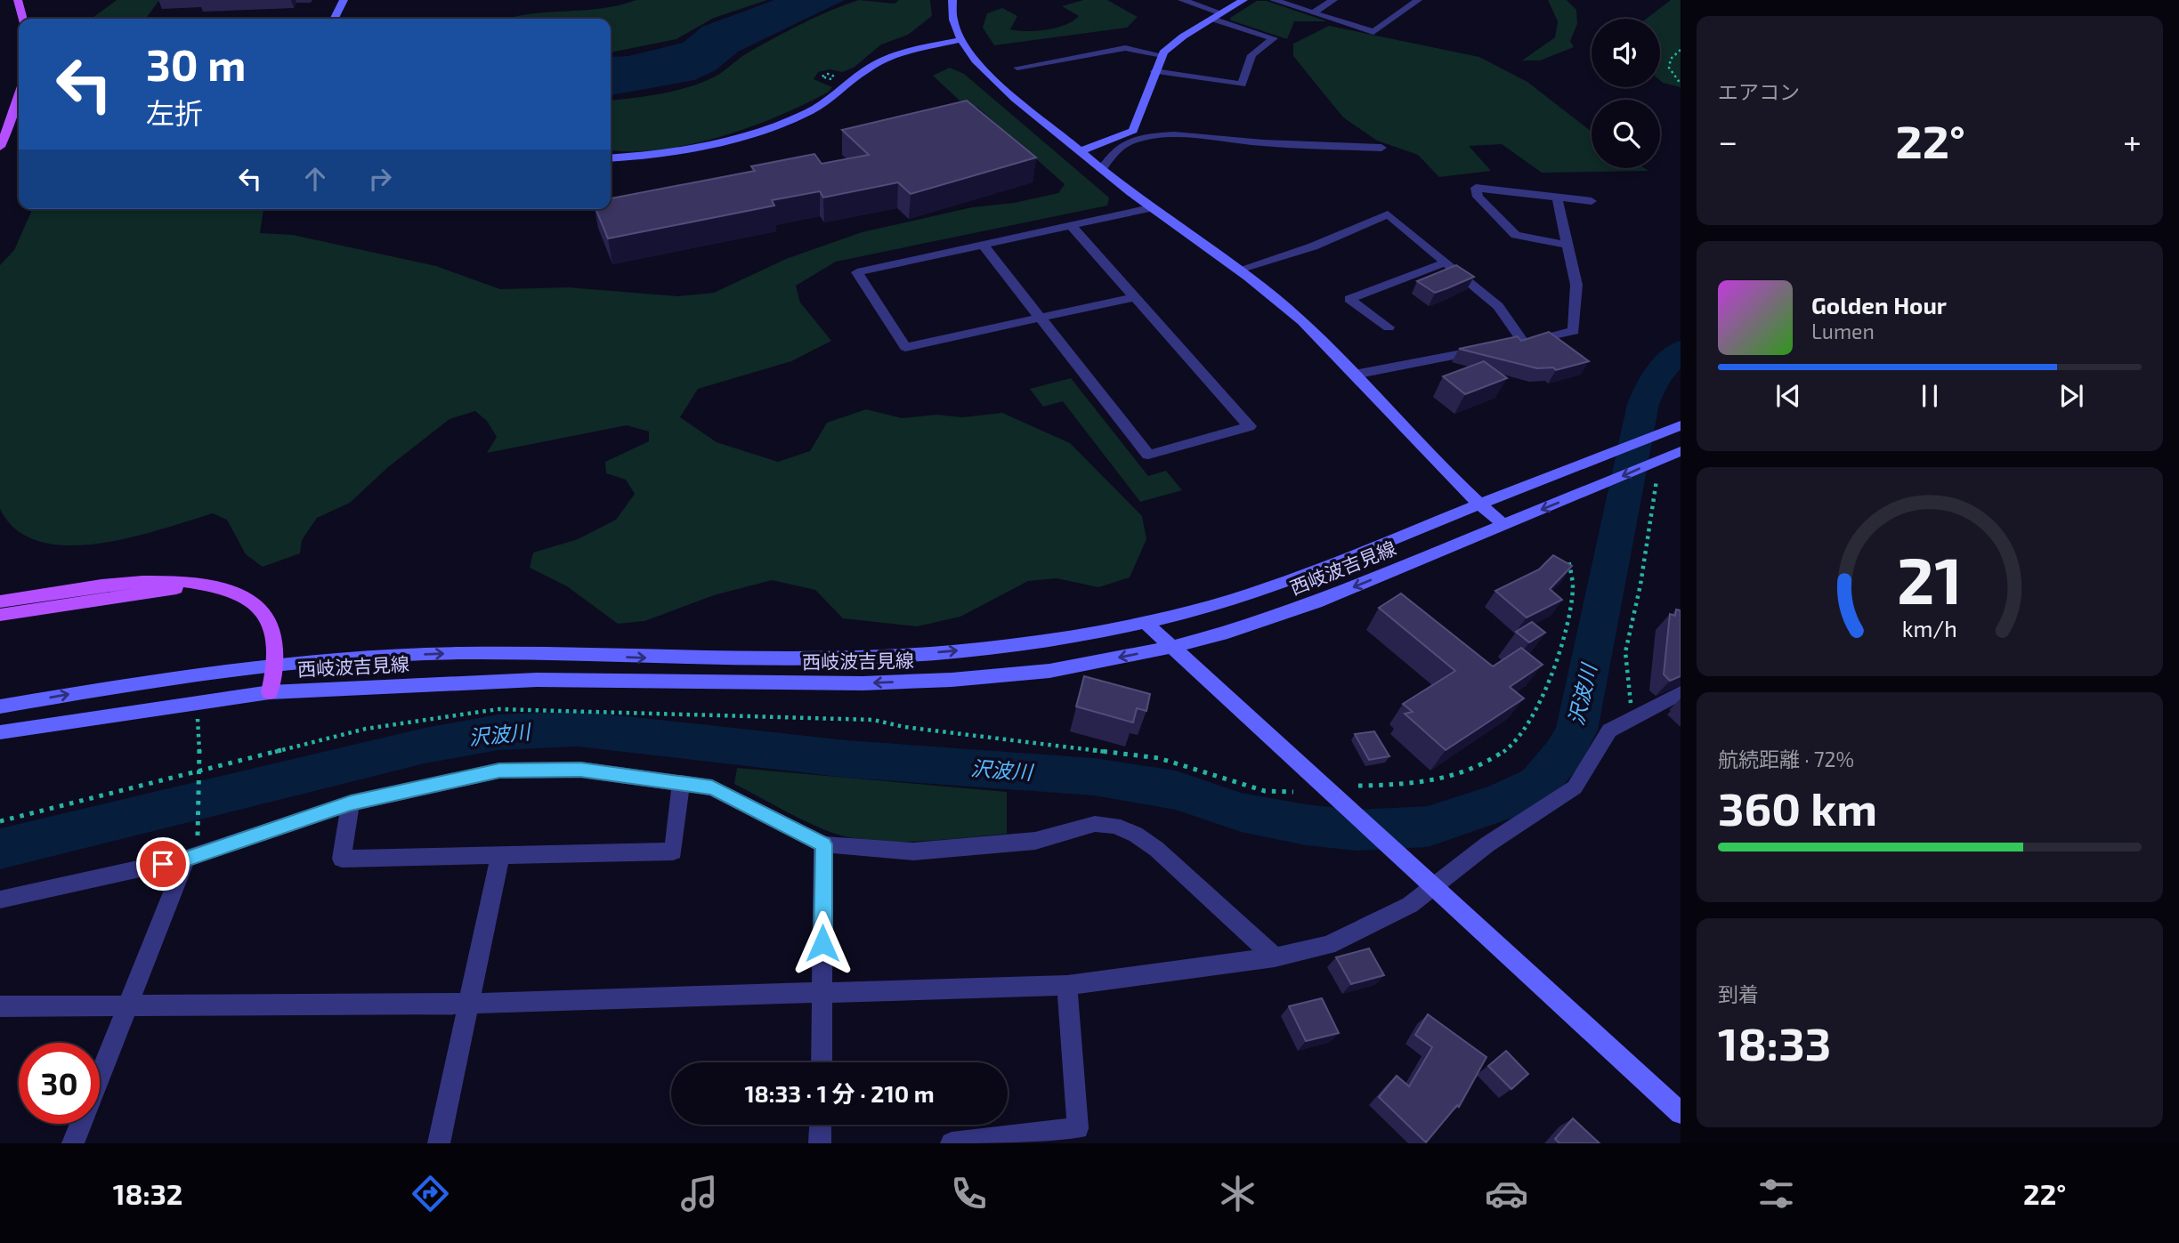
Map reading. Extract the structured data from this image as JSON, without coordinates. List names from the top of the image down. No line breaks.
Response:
{"streets":{"main road":["西岐波吉見線"]},"water":["沢波川"],"page":{"tile":["エアコン",["航続距離 · 72%","360 km"],["到着","18:33"]],"turn":["30 m","左折"],"heat":["−","22°","+"],"song":["Golden Hour","Lumen"],"limit":"30","trip":"18:33 · 1 分 · 210 m","tabs":["18:32","22°"],"gauge":["21","km/h"]}}
